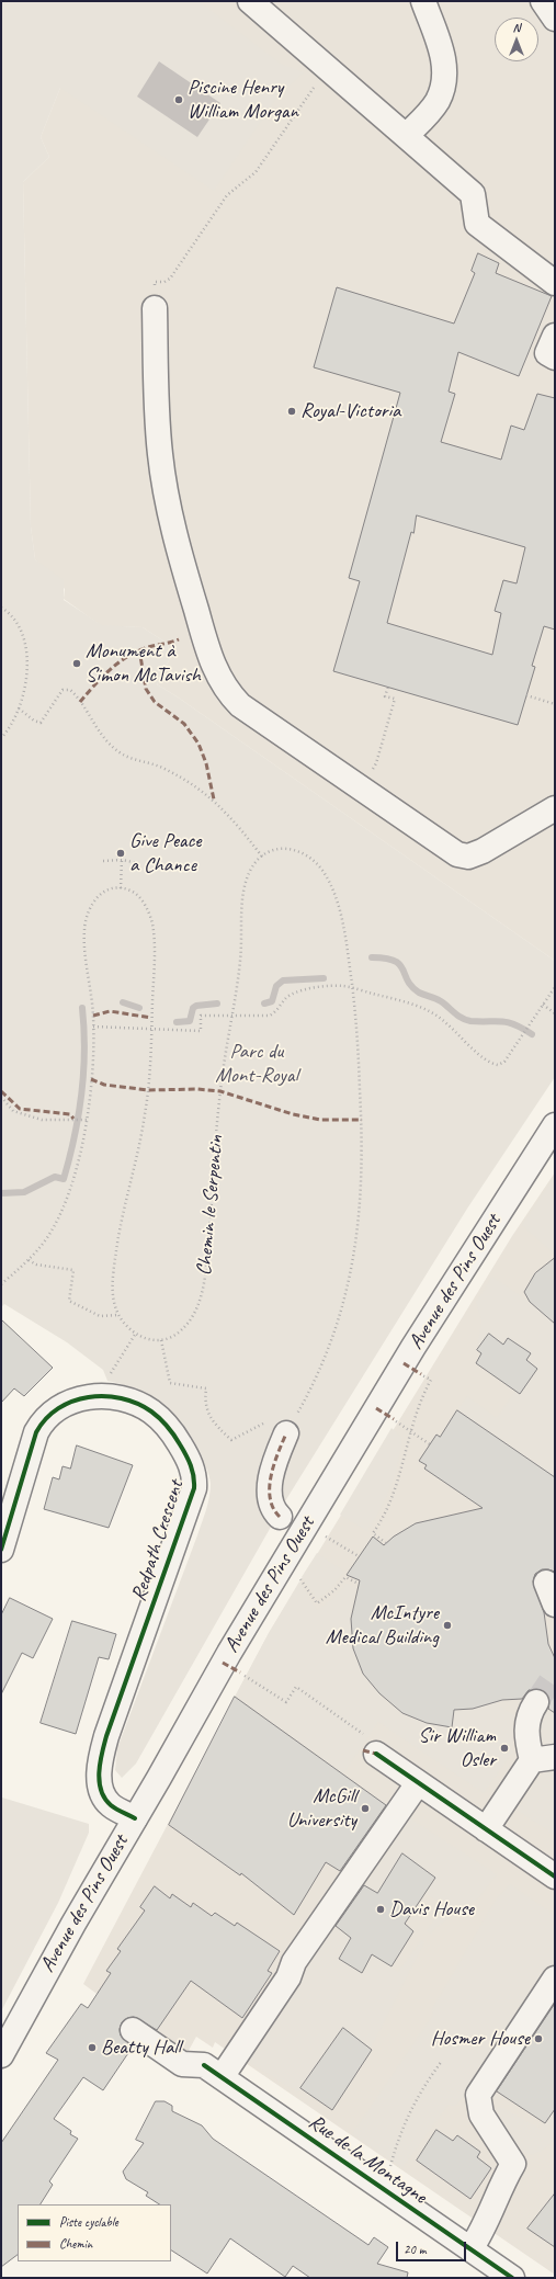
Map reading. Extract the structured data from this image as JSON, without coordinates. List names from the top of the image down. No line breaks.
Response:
{"streets":{"street":["Avenue des Pins Ouest","Redpath Crescent","Rue de la Montagne"],"path":["Chemin le Serpentin"]},"crossings":[["Avenue des Pins Ouest","Redpath Crescent"]],"parks":["Parc du Mont-Royal"],"places":["Piscine Henry William Morgan","Royal-Victoria","Monument à Simon McTavish","Give Peace a Chance","McIntyre Medical Building","Sir William Osler","McGill University","Davis House","Hosmer House","Beatty Hall"],"legend":["Piste cyclable","Chemin"],"scale_bar":"20 m","north":"top"}
